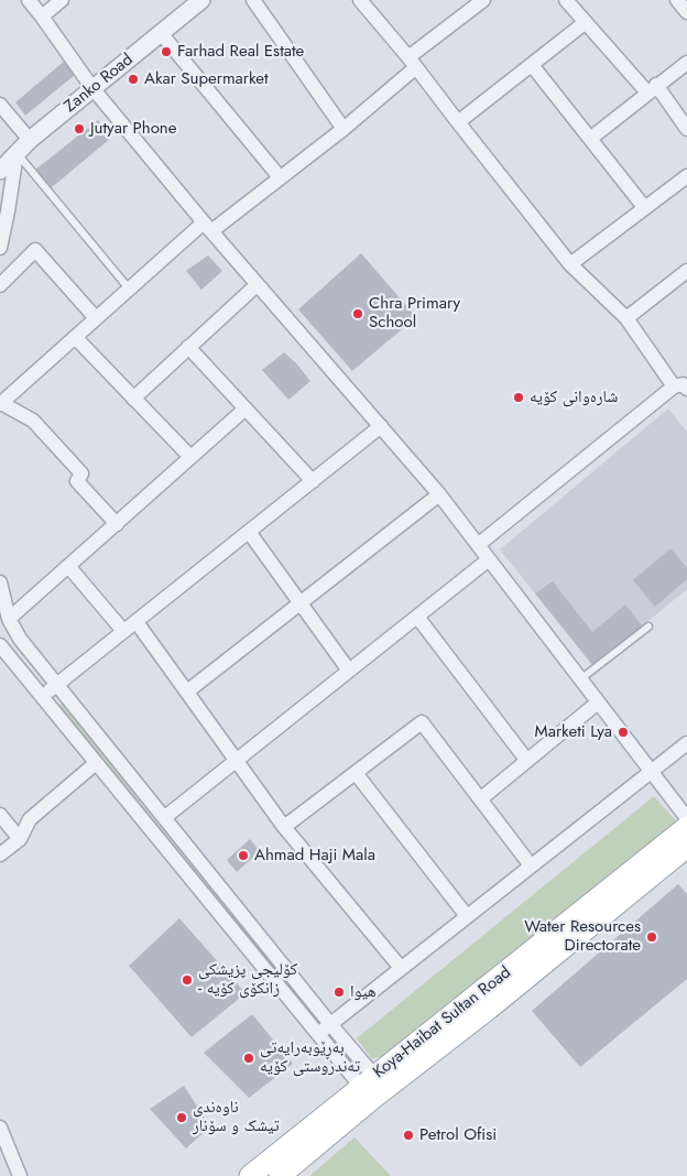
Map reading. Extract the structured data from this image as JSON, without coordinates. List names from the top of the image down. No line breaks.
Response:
{"streets":{"main road":["Koya-Haibat Sultan Road"],"street":["Zanko Road"]},"places":["Farhad Real Estate","Akar Supermarket","Jutyar Phone","Chra Primary School","شارەوانی کۆیە","Marketi Lya","Ahmad Haji Mala","Water Resources Directorate","کۆلیجی پزیشکی - زانکۆی کۆیە","هیوا","بەڕێوبەرایەتی تەندروستی کۆیە","ناوەندی تیشک و سۆنار","Petrol Ofisi"]}
